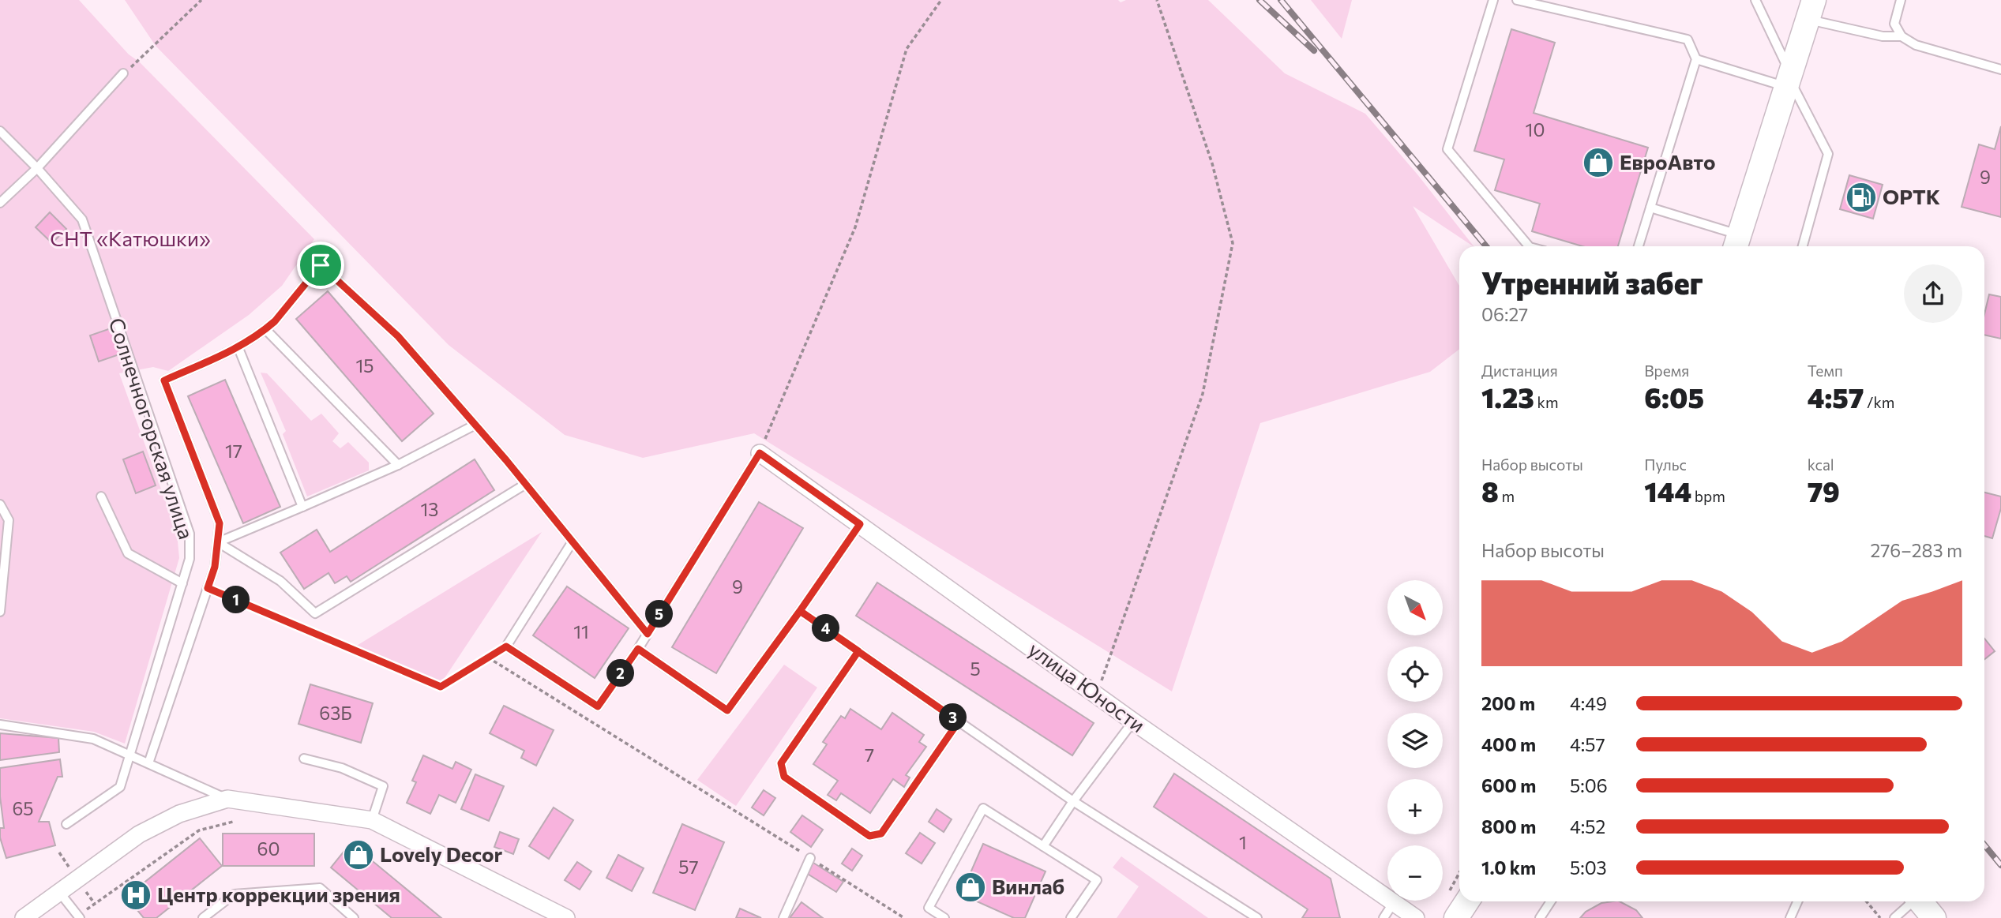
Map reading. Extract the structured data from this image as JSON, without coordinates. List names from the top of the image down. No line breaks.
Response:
{"streets":{"street":["улица Юности"],"lane":["Солнечногорская улица"]},"parks":["СНТ «Катюшки»"],"places":{"shop":["ЕвроАвто","Lovely Decor","Винлаб"],"fuel station":["ОРТК"],"hospital":["Центр коррекции зрения"]},"house_numbers":["10","9","15","17","13","9","11","5","63Б","7","65","1","60","57"],"north":"bottom right","page":{"heading":["Утренний забег","06:27"],"stats":[["Дистанция","1.23 km"],["Время","6:05"],["Темп","4:57 /km"],["Набор высоты","8 m"],["Пульс","144 bpm"],["kcal","79"]],"chart":["Набор высоты","276–283 m"],"map_buttons":["+","−"],"pins":["1","5","4","2","3"],"list":[{"name":"200 m","note":"4:49"},{"name":"400 m","note":"4:57"},{"name":"600 m","note":"5:06"},{"name":"800 m","note":"4:52"},{"name":"1.0 km","note":"5:03"}]}}
